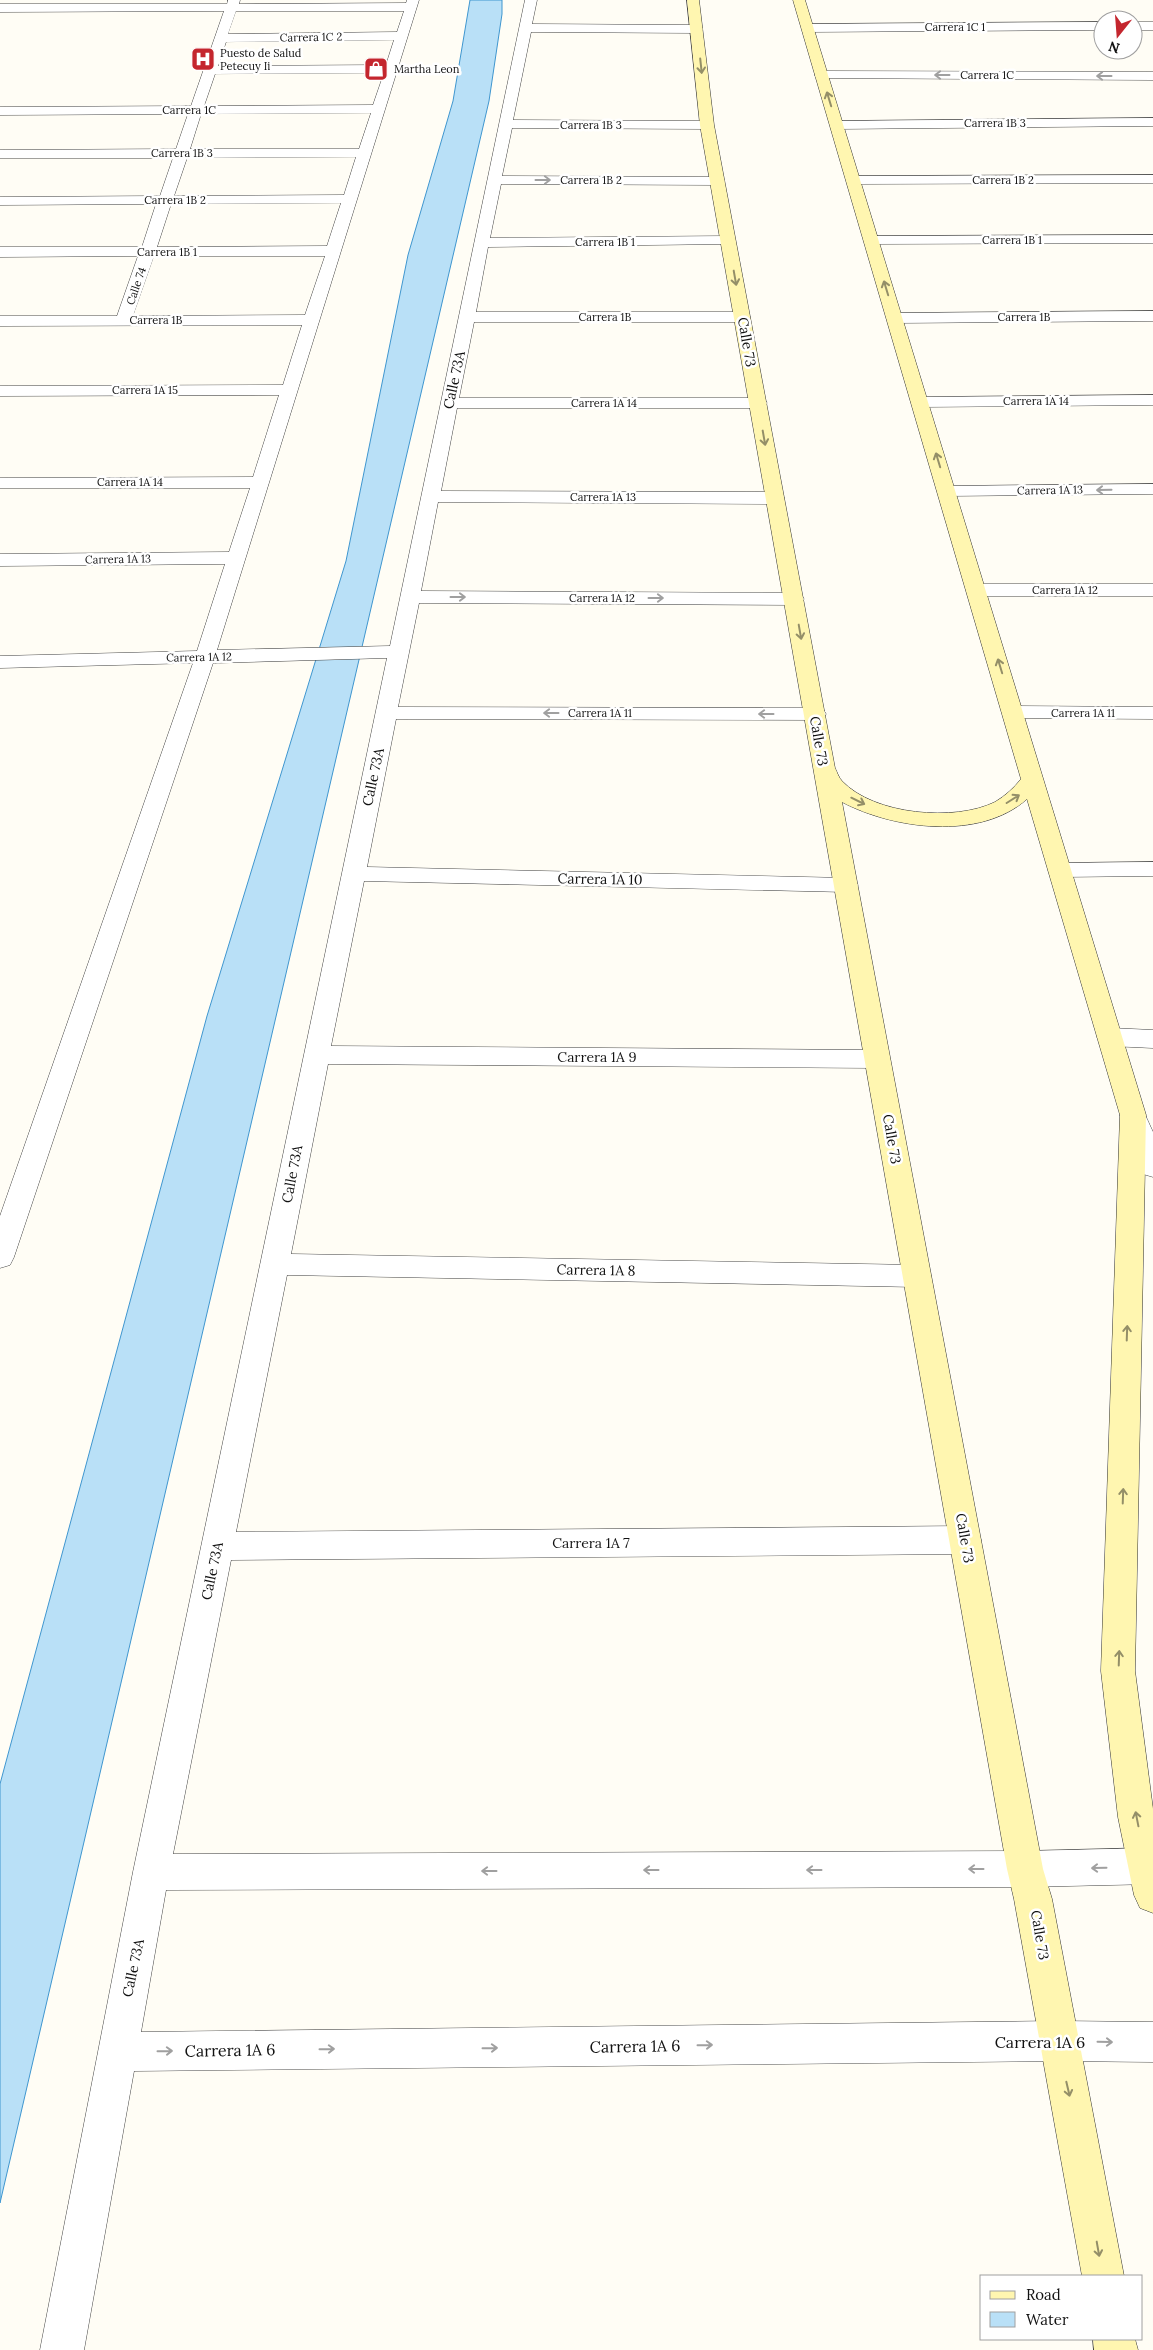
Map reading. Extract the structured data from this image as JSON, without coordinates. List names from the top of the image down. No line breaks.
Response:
{"streets":{"main road":["Calle 73"],"street":["Carrera 1C 1","Carrera 1C 2","Carrera 1C","Carrera 1B 3","Carrera 1B 2","Carrera 1B 1","Calle 74","Carrera 1B","Calle 73A","Carrera 1A 15","Carrera 1A 14","Carrera 1A 13","Carrera 1A 12","Carrera 1A 11","Carrera 1A 10","Carrera 1A 9","Carrera 1A 8","Carrera 1A 7","Carrera 1A 6"]},"crossings":[["Carrera 1C 2","Calle 74"],["Carrera 1C","Calle 74"],["Carrera 1B 3","Calle 74"],["Carrera 1B 3","Calle 73"],["Carrera 1B 3","Calle 73A"],["Carrera 1B 2","Calle 74"],["Carrera 1B 2","Calle 73"],["Carrera 1B 2","Calle 73A"],["Carrera 1B 1","Calle 74"],["Carrera 1B 1","Calle 73"],["Carrera 1B 1","Calle 73A"],["Calle 74","Carrera 1B"],["Carrera 1B","Calle 73"],["Carrera 1B","Calle 73A"],["Calle 73","Carrera 1A 14"],["Calle 73","Carrera 1A 13"],["Calle 73","Carrera 1A 12"],["Calle 73","Carrera 1A 11"],["Calle 73","Carrera 1A 10"],["Calle 73","Carrera 1A 9"],["Calle 73","Carrera 1A 8"],["Calle 73","Carrera 1A 7"],["Calle 73","Carrera 1A 6"],["Calle 73A","Carrera 1A 14"],["Calle 73A","Carrera 1A 13"],["Calle 73A","Carrera 1A 12"],["Calle 73A","Carrera 1A 11"],["Calle 73A","Carrera 1A 10"],["Calle 73A","Carrera 1A 9"],["Calle 73A","Carrera 1A 8"],["Calle 73A","Carrera 1A 7"],["Calle 73A","Carrera 1A 6"]],"one_way":["Carrera 1C","Carrera 1A 12","Carrera 1A 11"],"places":{"hospital":["Puesto de Salud Petecuy Ii"],"shop":["Martha Leon"]},"legend":["Road","Water"],"north":"bottom"}
